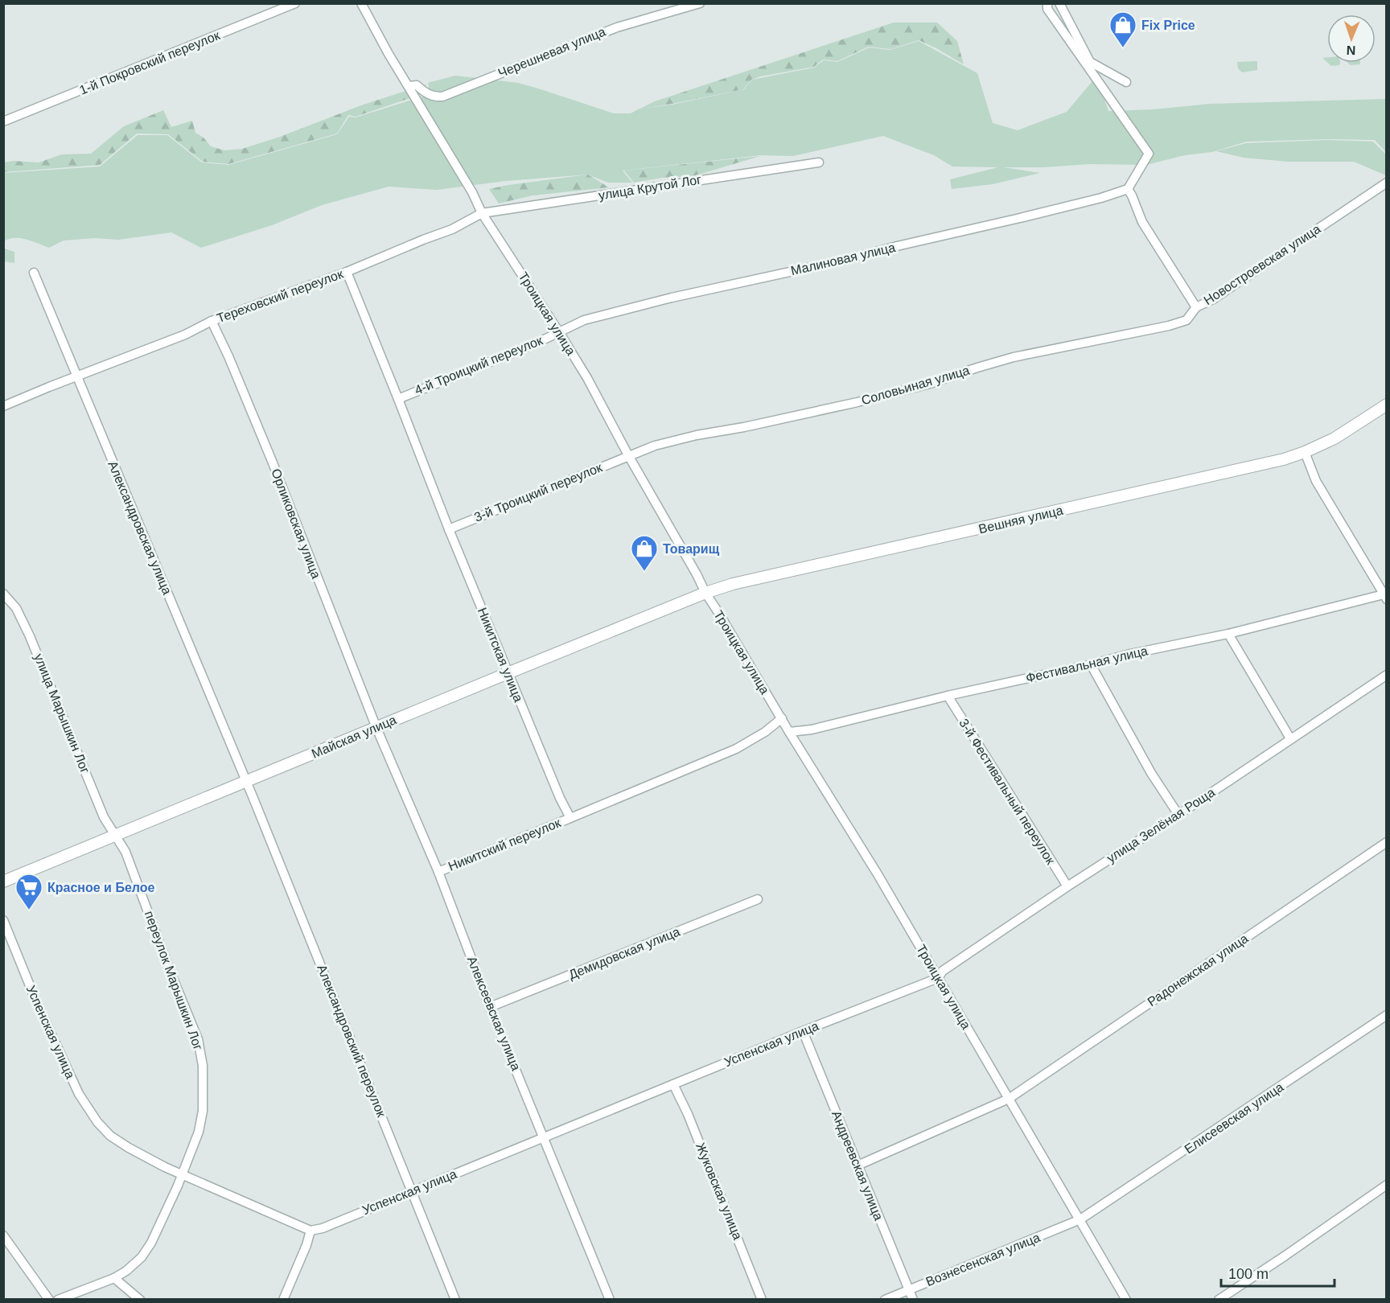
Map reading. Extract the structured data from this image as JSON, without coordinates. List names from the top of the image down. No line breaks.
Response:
{"streets":{"street":["Черешневая улица","1-й Покровский переулок","улица Крутой Лог","Малиновая улица","Новостроевская улица","Тереховский переулок","Троицкая улица","4-й Троицкий переулок","Соловьиная улица","3-й Троицкий переулок","Вешняя улица","Орликовская улица","Александровская улица","Никитская улица","Фестивальная улица","улица Марышкин Лог","Майская улица","3-й Фестивальный переулок","улица Зелёная Роща","Никитский переулок","Демидовская улица","Радонежская улица","переулок Марышкин Лог","Алексеевская улица","Успенская улица","Александровский переулок","Елисеевская улица","Андреевская улица","Жуковская улица","Вознесенская улица"]},"crossings":[["Черешневая улица","Троицкая улица"],["улица Крутой Лог","Тереховский переулок"],["улица Крутой Лог","Троицкая улица"],["Малиновая улица","Новостроевская улица"],["Малиновая улица","Троицкая улица"],["Малиновая улица","4-й Троицкий переулок"],["Новостроевская улица","Соловьиная улица"],["Тереховский переулок","Троицкая улица"],["Тереховский переулок","Орликовская улица"],["Тереховский переулок","Александровская улица"],["Тереховский переулок","Никитская улица"],["Троицкая улица","4-й Троицкий переулок"],["Троицкая улица","Соловьиная улица"],["Троицкая улица","3-й Троицкий переулок"],["Троицкая улица","Вешняя улица"],["Троицкая улица","Фестивальная улица"],["Троицкая улица","Майская улица"],["Троицкая улица","улица Зелёная Роща"],["Троицкая улица","Радонежская улица"],["Троицкая улица","Успенская улица"],["Троицкая улица","Елисеевская улица"],["Троицкая улица","Вознесенская улица"],["4-й Троицкий переулок","Никитская улица"],["Соловьиная улица","3-й Троицкий переулок"],["3-й Троицкий переулок","Никитская улица"],["Вешняя улица","Майская улица"],["Орликовская улица","Майская улица"],["Орликовская улица","Алексеевская улица"],["Александровская улица","Майская улица"],["Александровская улица","Александровский переулок"],["Никитская улица","Майская улица"],["Никитская улица","Никитский переулок"],["Фестивальная улица","3-й Фестивальный переулок"],["улица Марышкин Лог","Майская улица"],["улица Марышкин Лог","переулок Марышкин Лог"],["Майская улица","переулок Марышкин Лог"],["Майская улица","Алексеевская улица"],["Майская улица","Александровский переулок"],["3-й Фестивальный переулок","улица Зелёная Роща"],["улица Зелёная Роща","Успенская улица"],["Никитский переулок","Алексеевская улица"],["Демидовская улица","Алексеевская улица"],["Радонежская улица","Андреевская улица"],["переулок Марышкин Лог","Успенская улица"],["Алексеевская улица","Успенская улица"],["Успенская улица","Александровский переулок"],["Успенская улица","Андреевская улица"],["Успенская улица","Жуковская улица"],["Елисеевская улица","Вознесенская улица"],["Андреевская улица","Вознесенская улица"]],"places":{"shop":["Fix Price","Товарищ"],"supermarket":["Красное и Белое"]},"scale_bar":"100 m","north":"bottom"}
